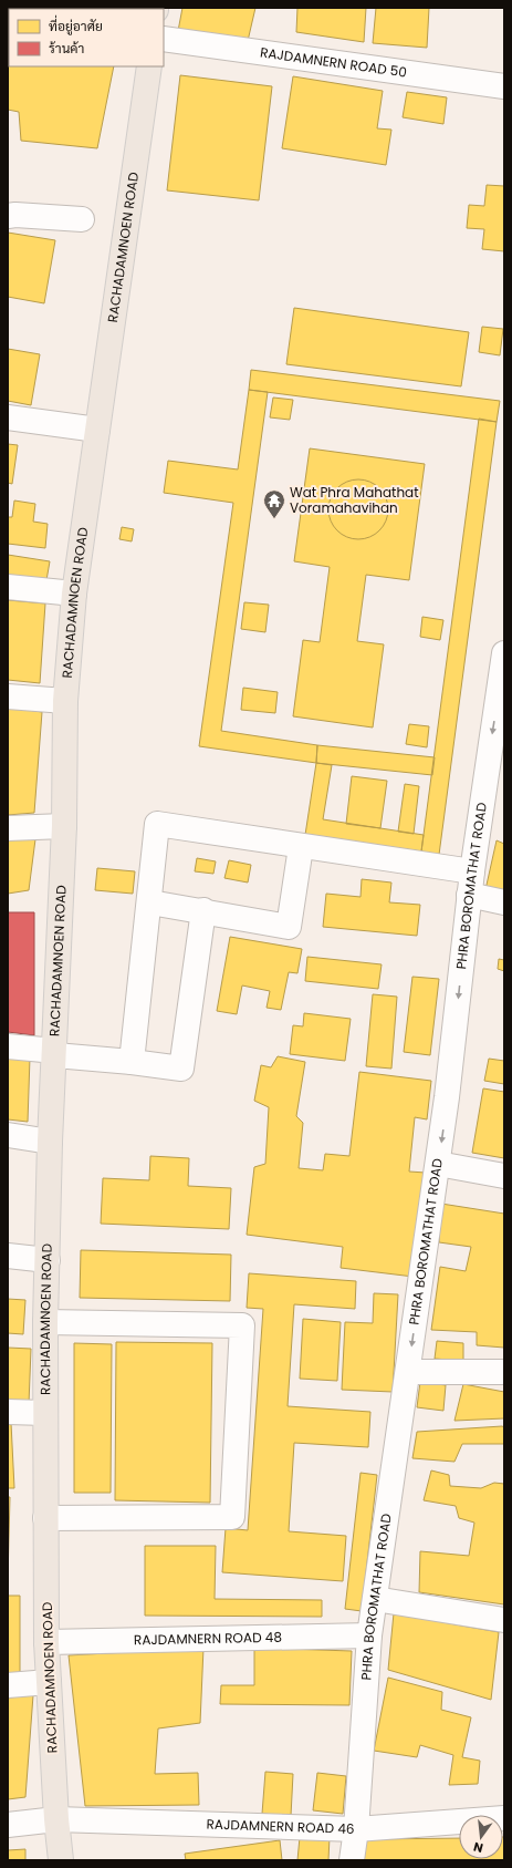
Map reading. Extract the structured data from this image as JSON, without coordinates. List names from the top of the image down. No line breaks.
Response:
{"streets":{"main road":["RACHADAMNOEN ROAD"],"street":["RAJDAMNERN ROAD 50","PHRA BOROMATHAT ROAD","RAJDAMNERN ROAD 48","RAJDAMNERN ROAD 46"]},"crossings":[["RACHADAMNOEN ROAD","RAJDAMNERN ROAD 48"],["RACHADAMNOEN ROAD","RAJDAMNERN ROAD 46"],["PHRA BOROMATHAT ROAD","RAJDAMNERN ROAD 48"],["PHRA BOROMATHAT ROAD","RAJDAMNERN ROAD 46"]],"one_way":["PHRA BOROMATHAT ROAD"],"places":{"temple":["Wat Phra Mahathat Voramahavihan"]},"legend":["ที่อยู่อาศัย","ร้านค้า"],"north":"bottom"}
